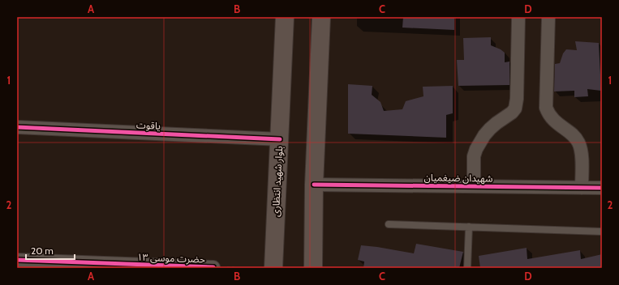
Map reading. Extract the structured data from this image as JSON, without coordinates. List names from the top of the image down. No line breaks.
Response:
{"streets":{"main road":["بلوار شهید انتظاری"],"street":["یاقوت","شهیدان ضیغمیان","حضرت موسی ۱۳"]},"crossings":[["یاقوت","بلوار شهید انتظاری"]],"scale_bar":"20 m","grid":{"columns":["A","B","C","D"],"rows":["1","2"]}}
